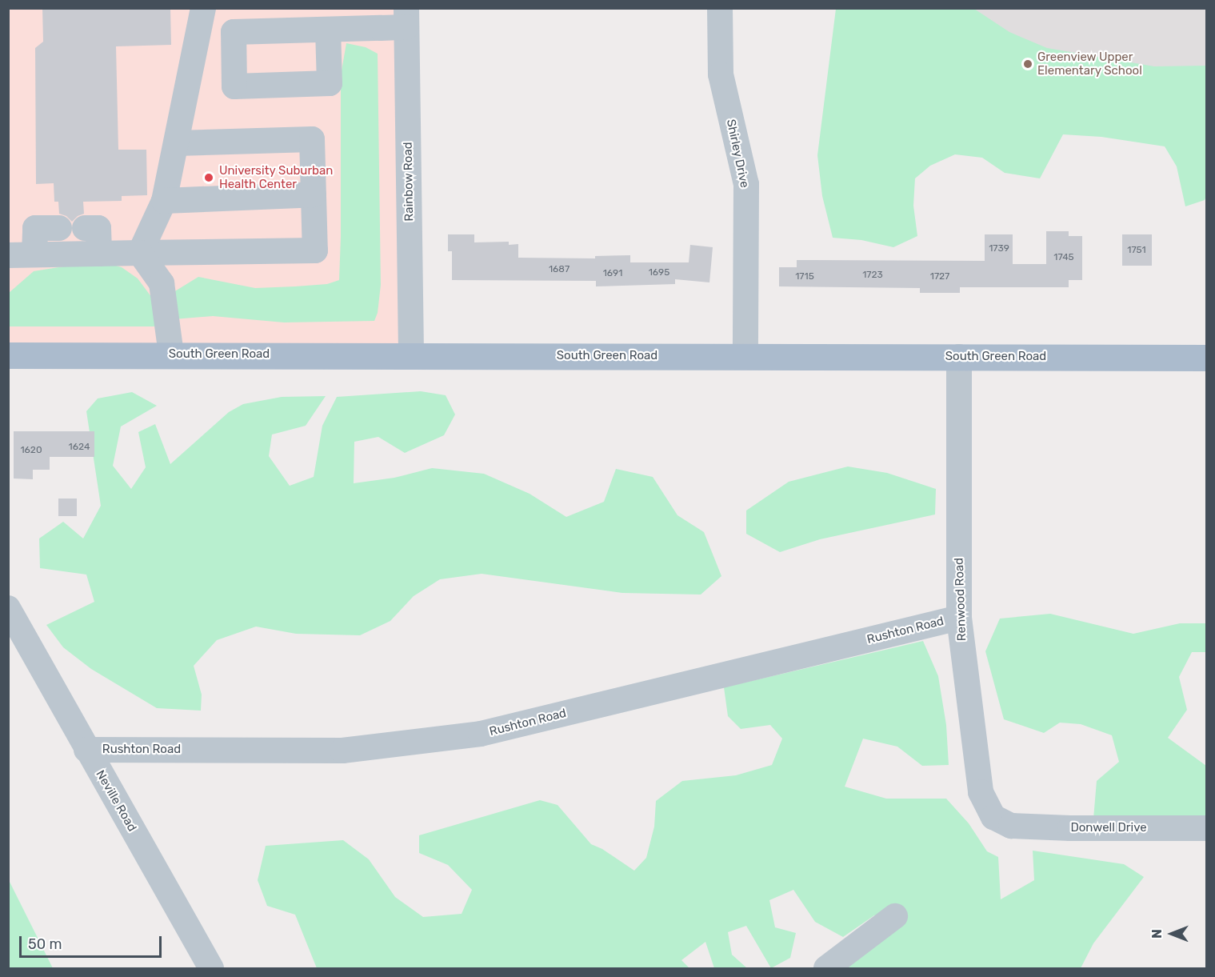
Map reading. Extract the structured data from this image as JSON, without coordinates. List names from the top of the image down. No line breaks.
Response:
{"streets":{"main road":["South Green Road"],"street":["Shirley Drive","Rainbow Road","Renwood Road","Rushton Road","Neville Road","Donwell Drive"]},"crossings":[["Shirley Drive","South Green Road"],["Rainbow Road","South Green Road"],["South Green Road","Renwood Road"],["Renwood Road","Rushton Road"],["Renwood Road","Donwell Drive"],["Rushton Road","Neville Road"]],"places":["Greenview Upper Elementary School","University Suburban Health Center"],"house_numbers":["1739","1751","1745","1687","1695","1691","1723","1715","1727","1624","1620"],"scale_bar":"50 m","north":"left"}
